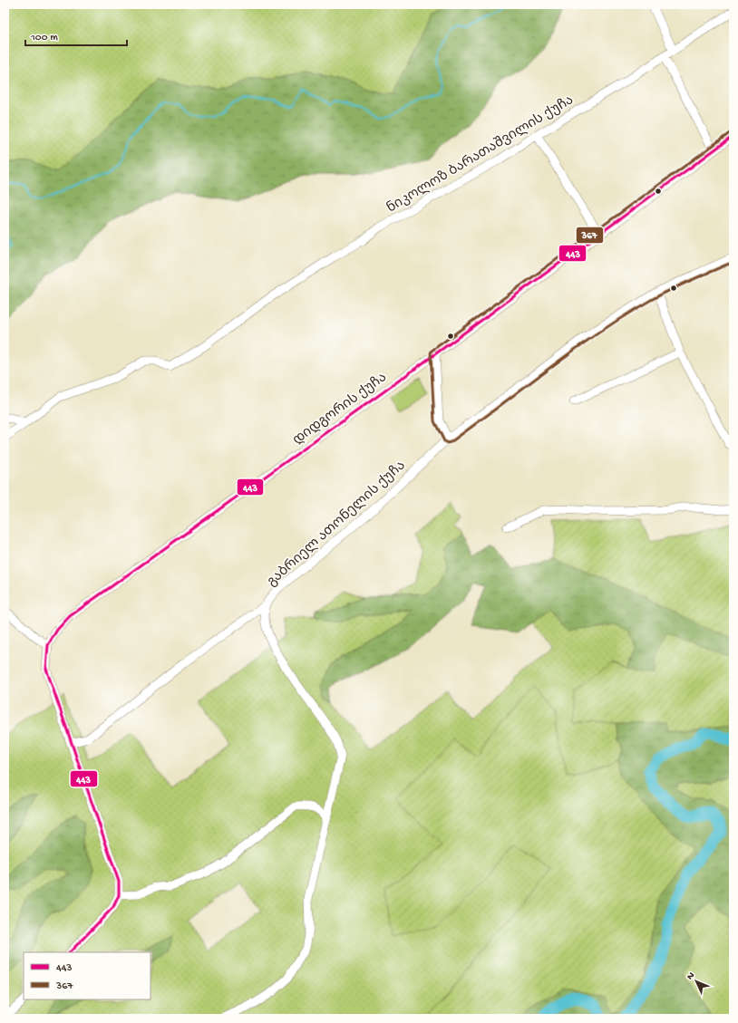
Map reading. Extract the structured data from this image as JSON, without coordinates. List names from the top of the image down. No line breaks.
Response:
{"streets":{"street":["ნიკოლოზ ბარათაშვილის ქუჩა","დიდგორის ქუჩა","გაბრიელ ათონელის ქუჩა"]},"lines":["transit line 367","transit line 443"],"legend":["443","367"],"scale_bar":"100 m","north":"top left"}
